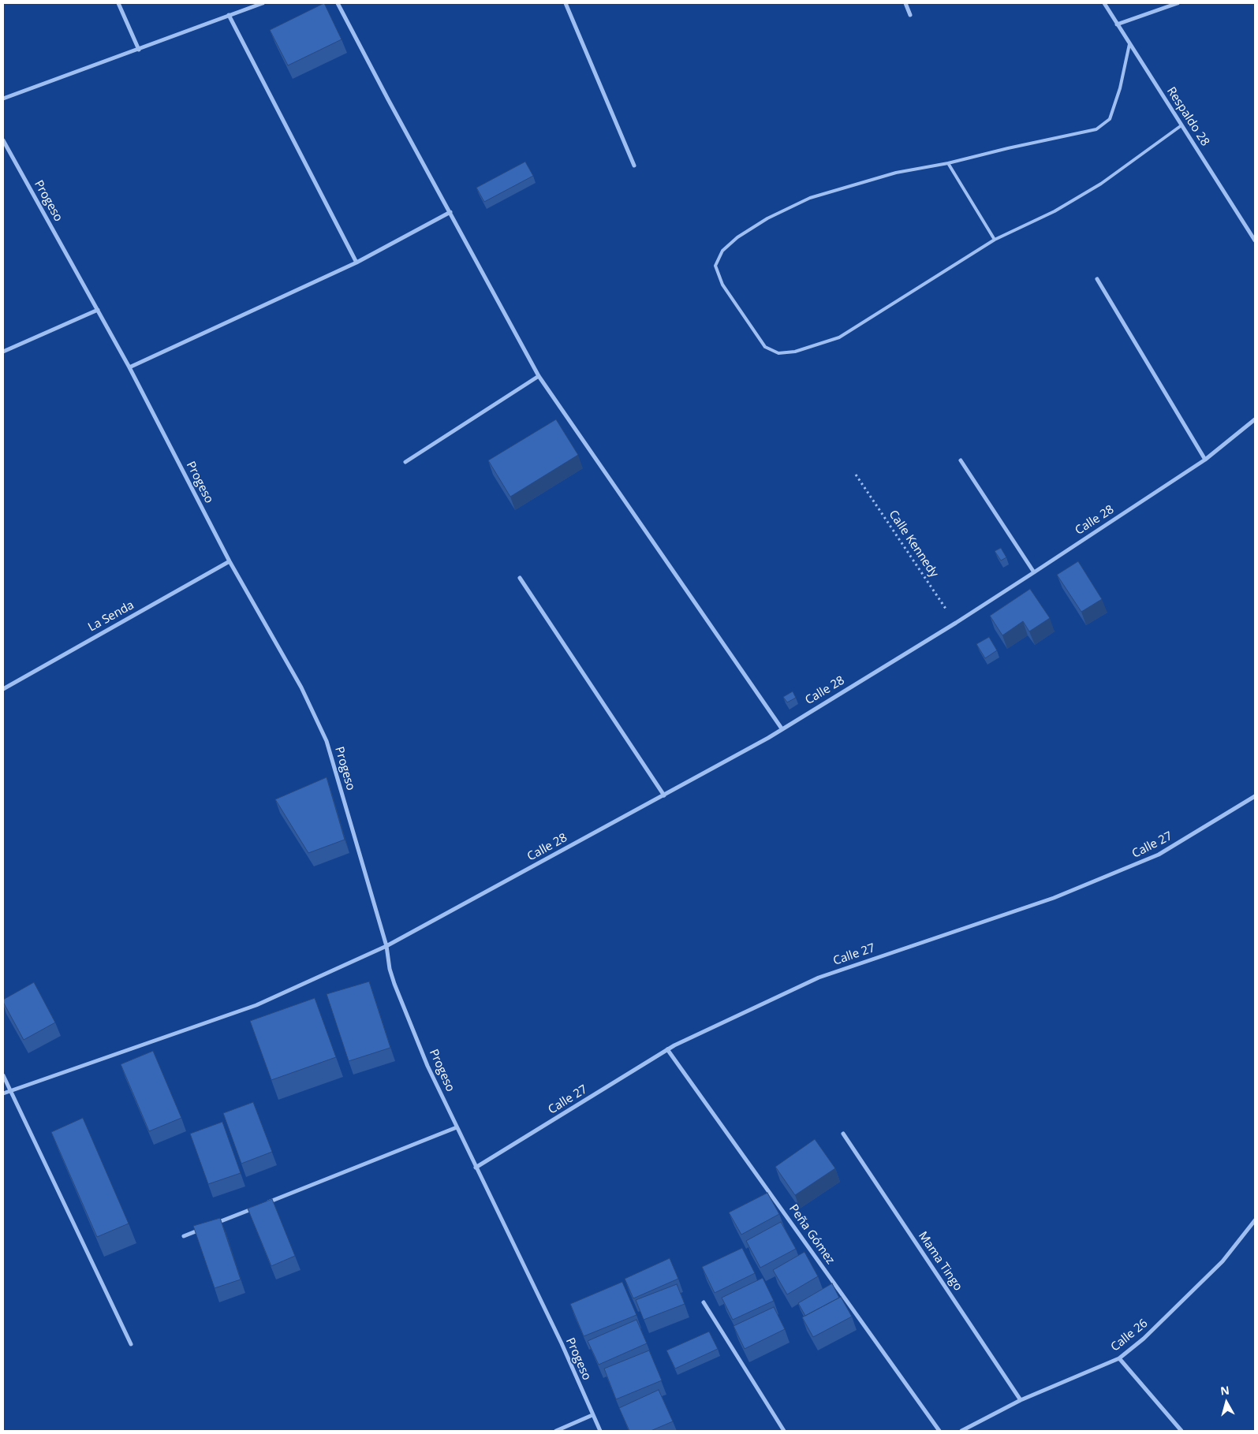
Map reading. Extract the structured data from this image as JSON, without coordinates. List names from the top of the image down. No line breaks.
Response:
{"streets":{"street":["Respaldo 28","Progeso","Calle 28","La Senda","Calle 27","Peña Gómez","Mama Tingo","Calle 26"],"path":["Calle Kennedy"]},"crossings":[["Progeso","Calle 28"],["Progeso","La Senda"],["Progeso","Calle 27"],["Calle 28","Calle Kennedy"],["Calle 27","Peña Gómez"],["Mama Tingo","Calle 26"]],"north":"top"}
